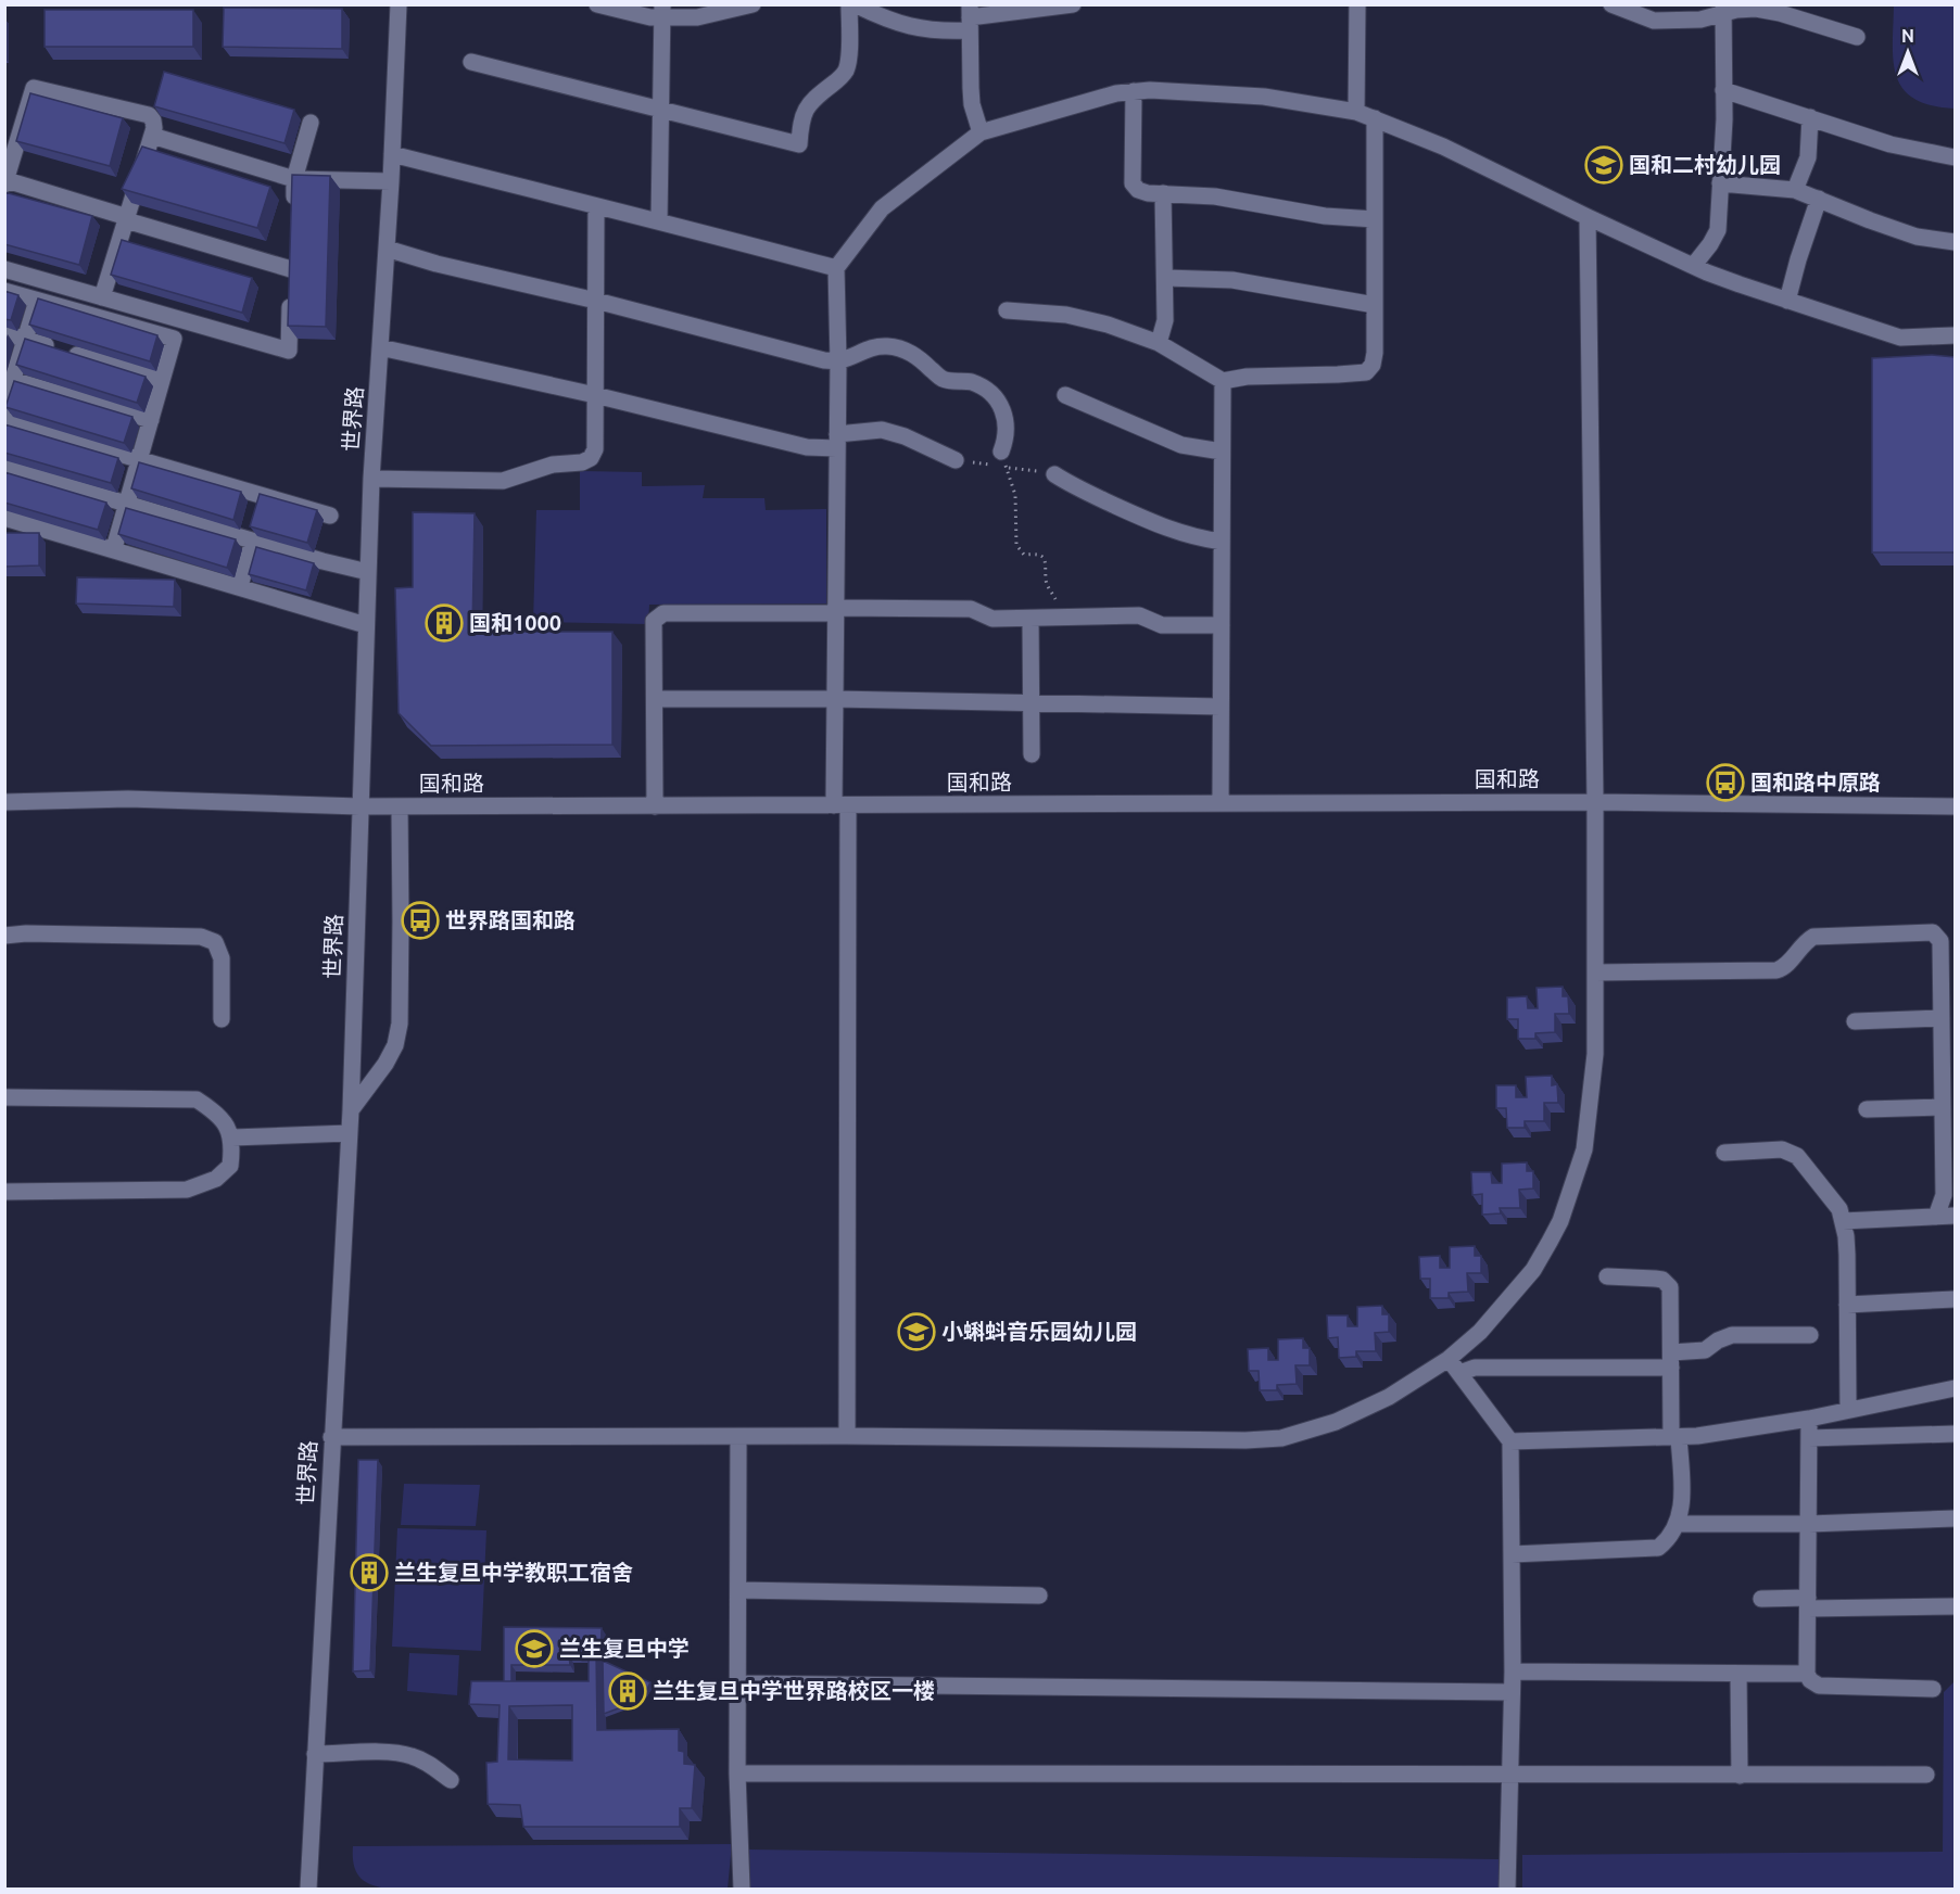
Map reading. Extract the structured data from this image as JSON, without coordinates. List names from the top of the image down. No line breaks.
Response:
{"streets":{"street":["世界路","国和路"]},"crossings":[["世界路","国和路"]],"places":{"school or university":["国和二村幼儿园","小蝌蚪音乐园幼儿园","兰生复旦中学"],"building":["国和1000","兰生复旦中学教职工宿舍","兰生复旦中学世界路校区一楼"],"bus stop":["国和路中原路","世界路国和路"]},"north":"top"}
